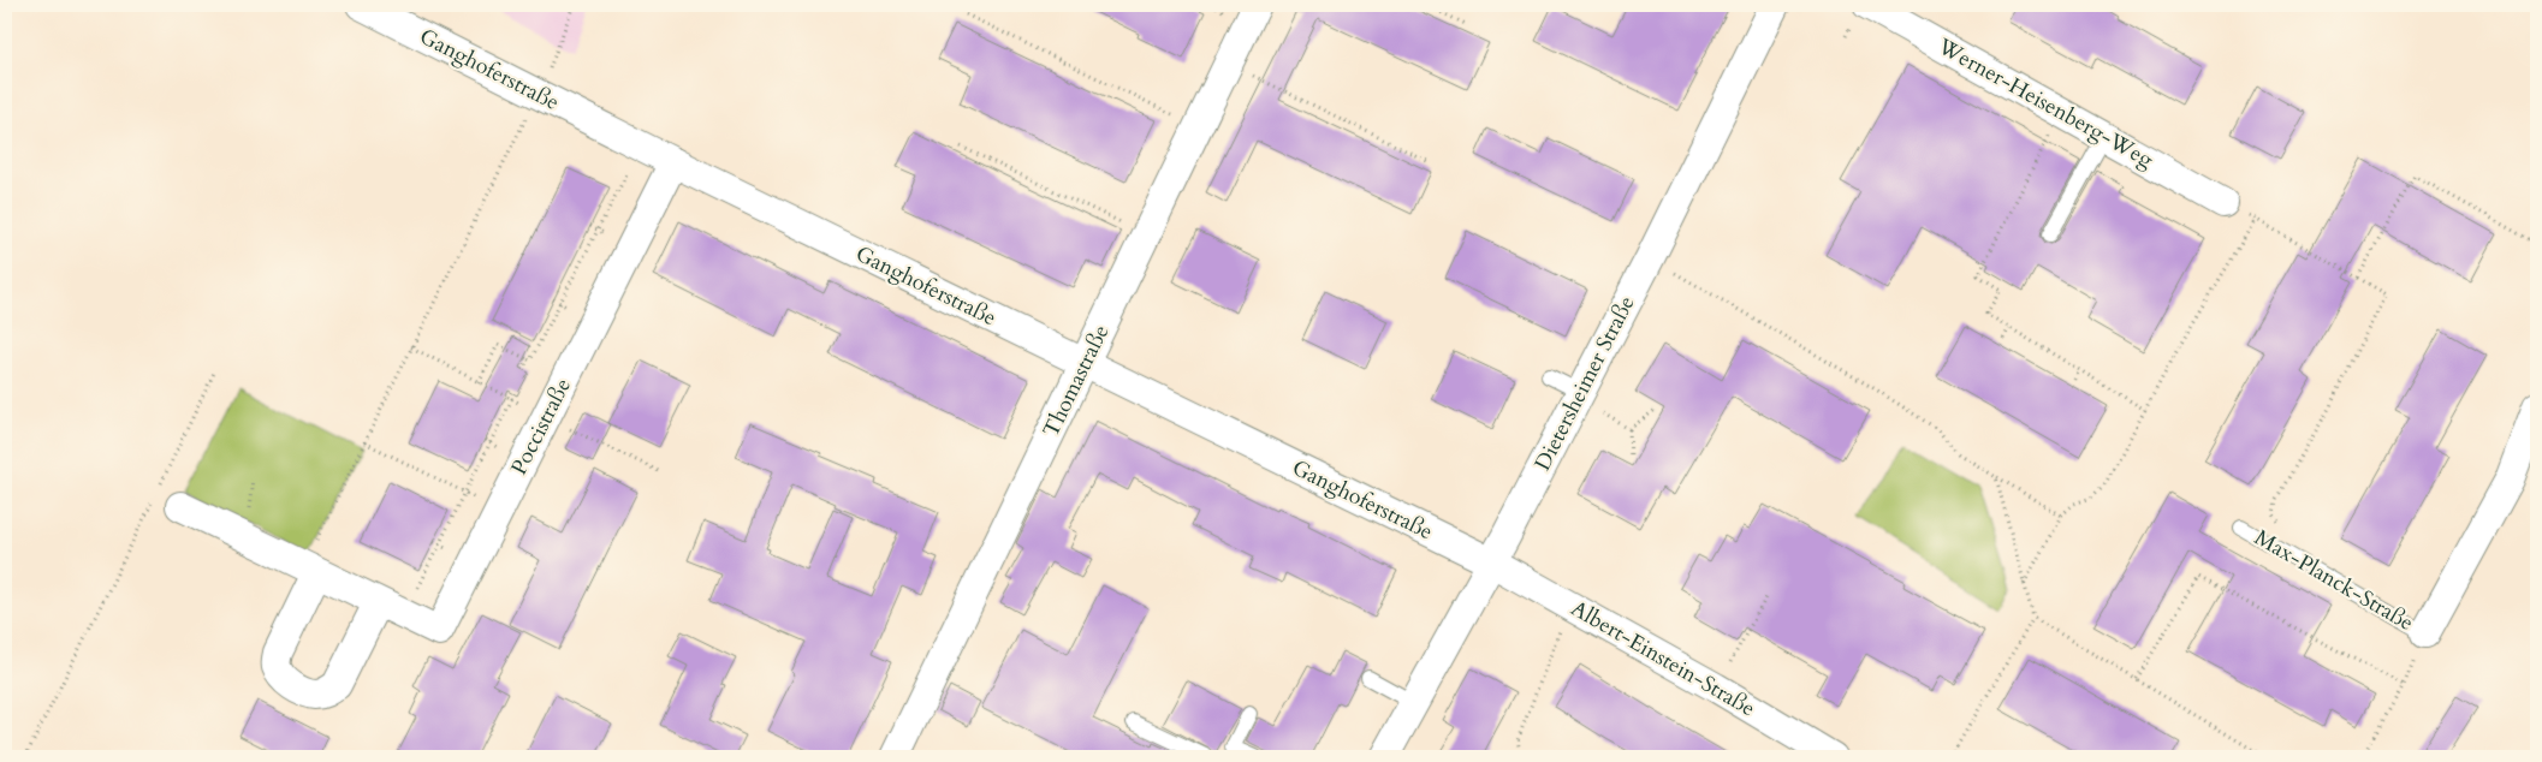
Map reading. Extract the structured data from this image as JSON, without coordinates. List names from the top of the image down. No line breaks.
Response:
{"streets":{"street":["Ganghoferstraße","Werner-Heisenberg-Weg","Thomastraße","Dietersheimer Straße","Poccistraße","Max-Planck-Straße","Albert-Einstein-Straße"]},"crossings":[["Ganghoferstraße","Thomastraße"],["Ganghoferstraße","Dietersheimer Straße"],["Ganghoferstraße","Poccistraße"],["Ganghoferstraße","Albert-Einstein-Straße"],["Dietersheimer Straße","Albert-Einstein-Straße"]]}
